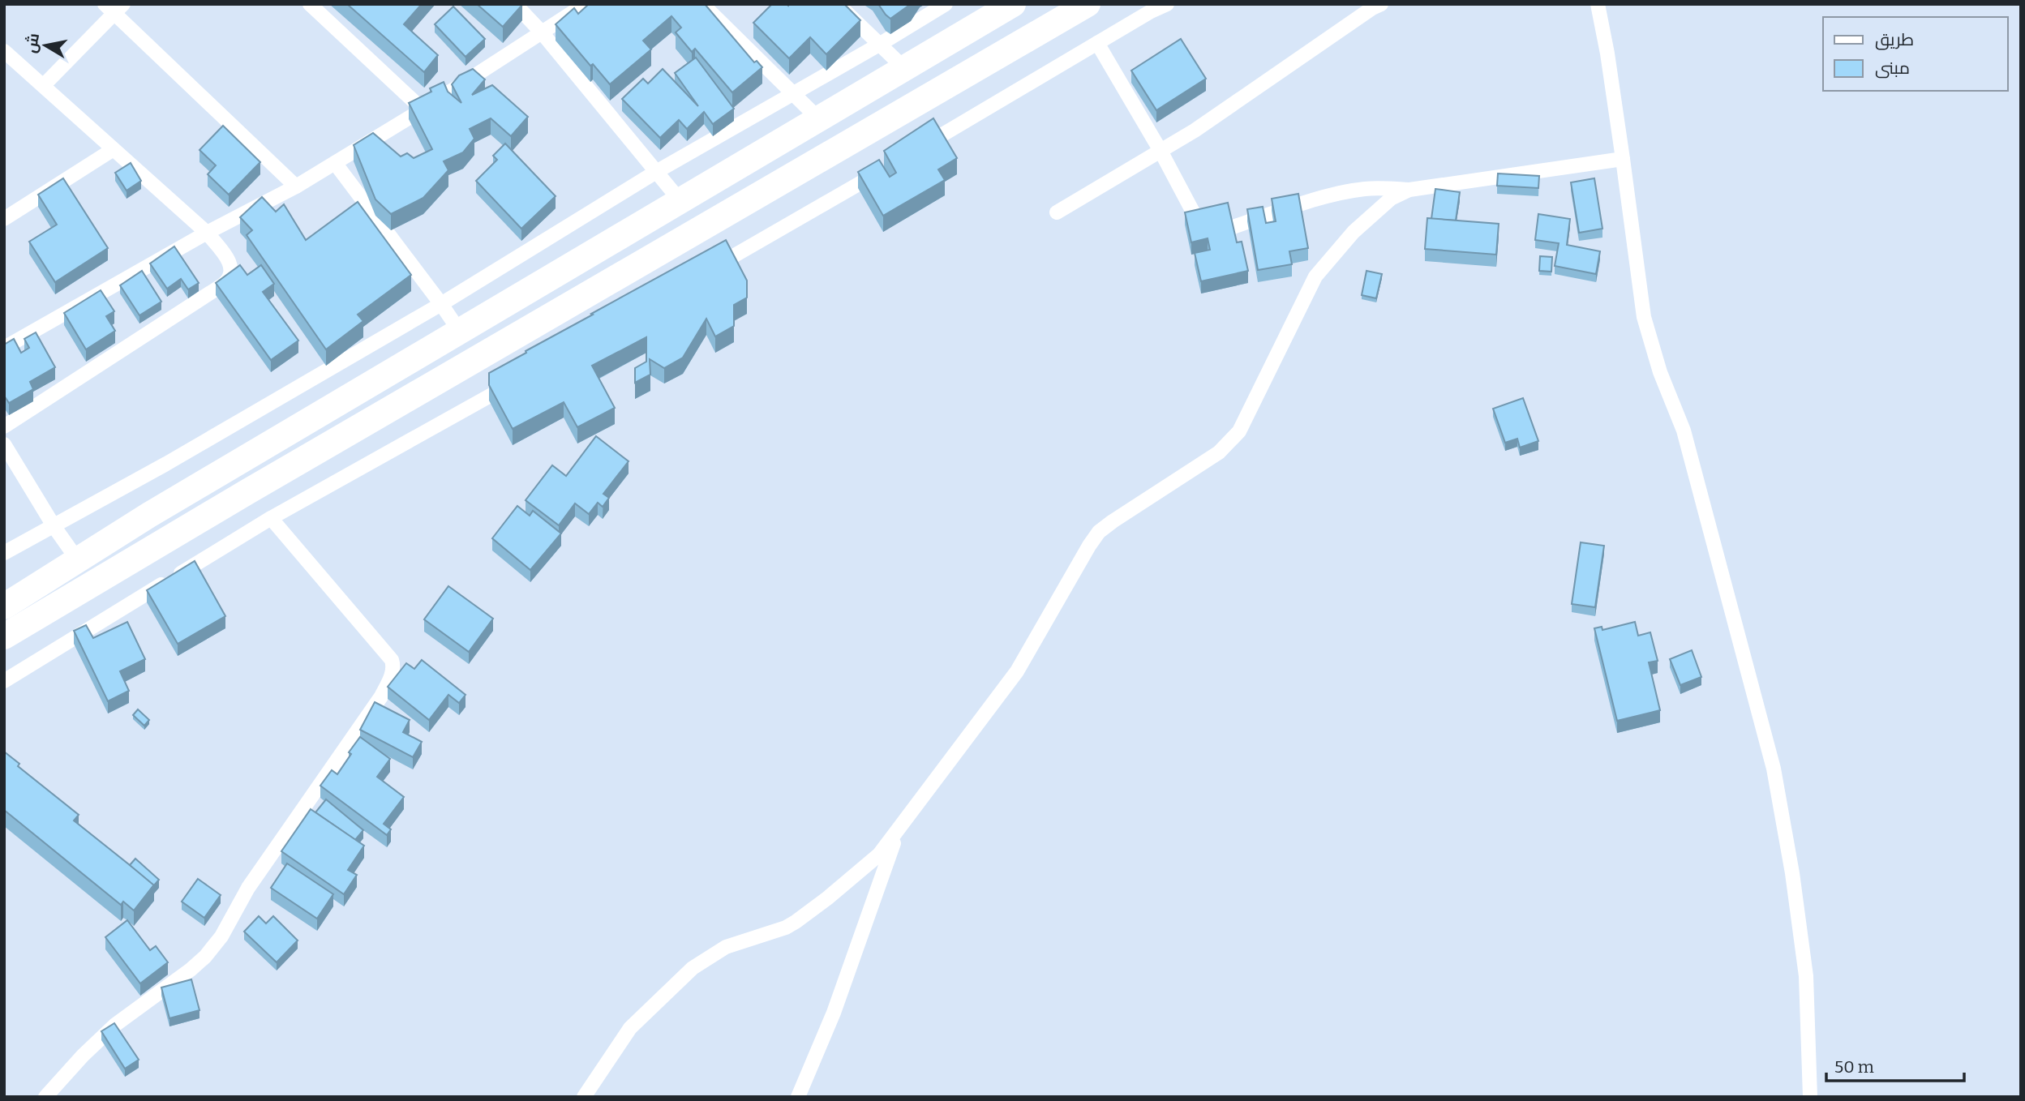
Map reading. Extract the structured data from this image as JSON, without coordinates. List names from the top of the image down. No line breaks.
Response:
{"legend":["طريق","مبنى"],"scale_bar":"50 m","north":"left"}
